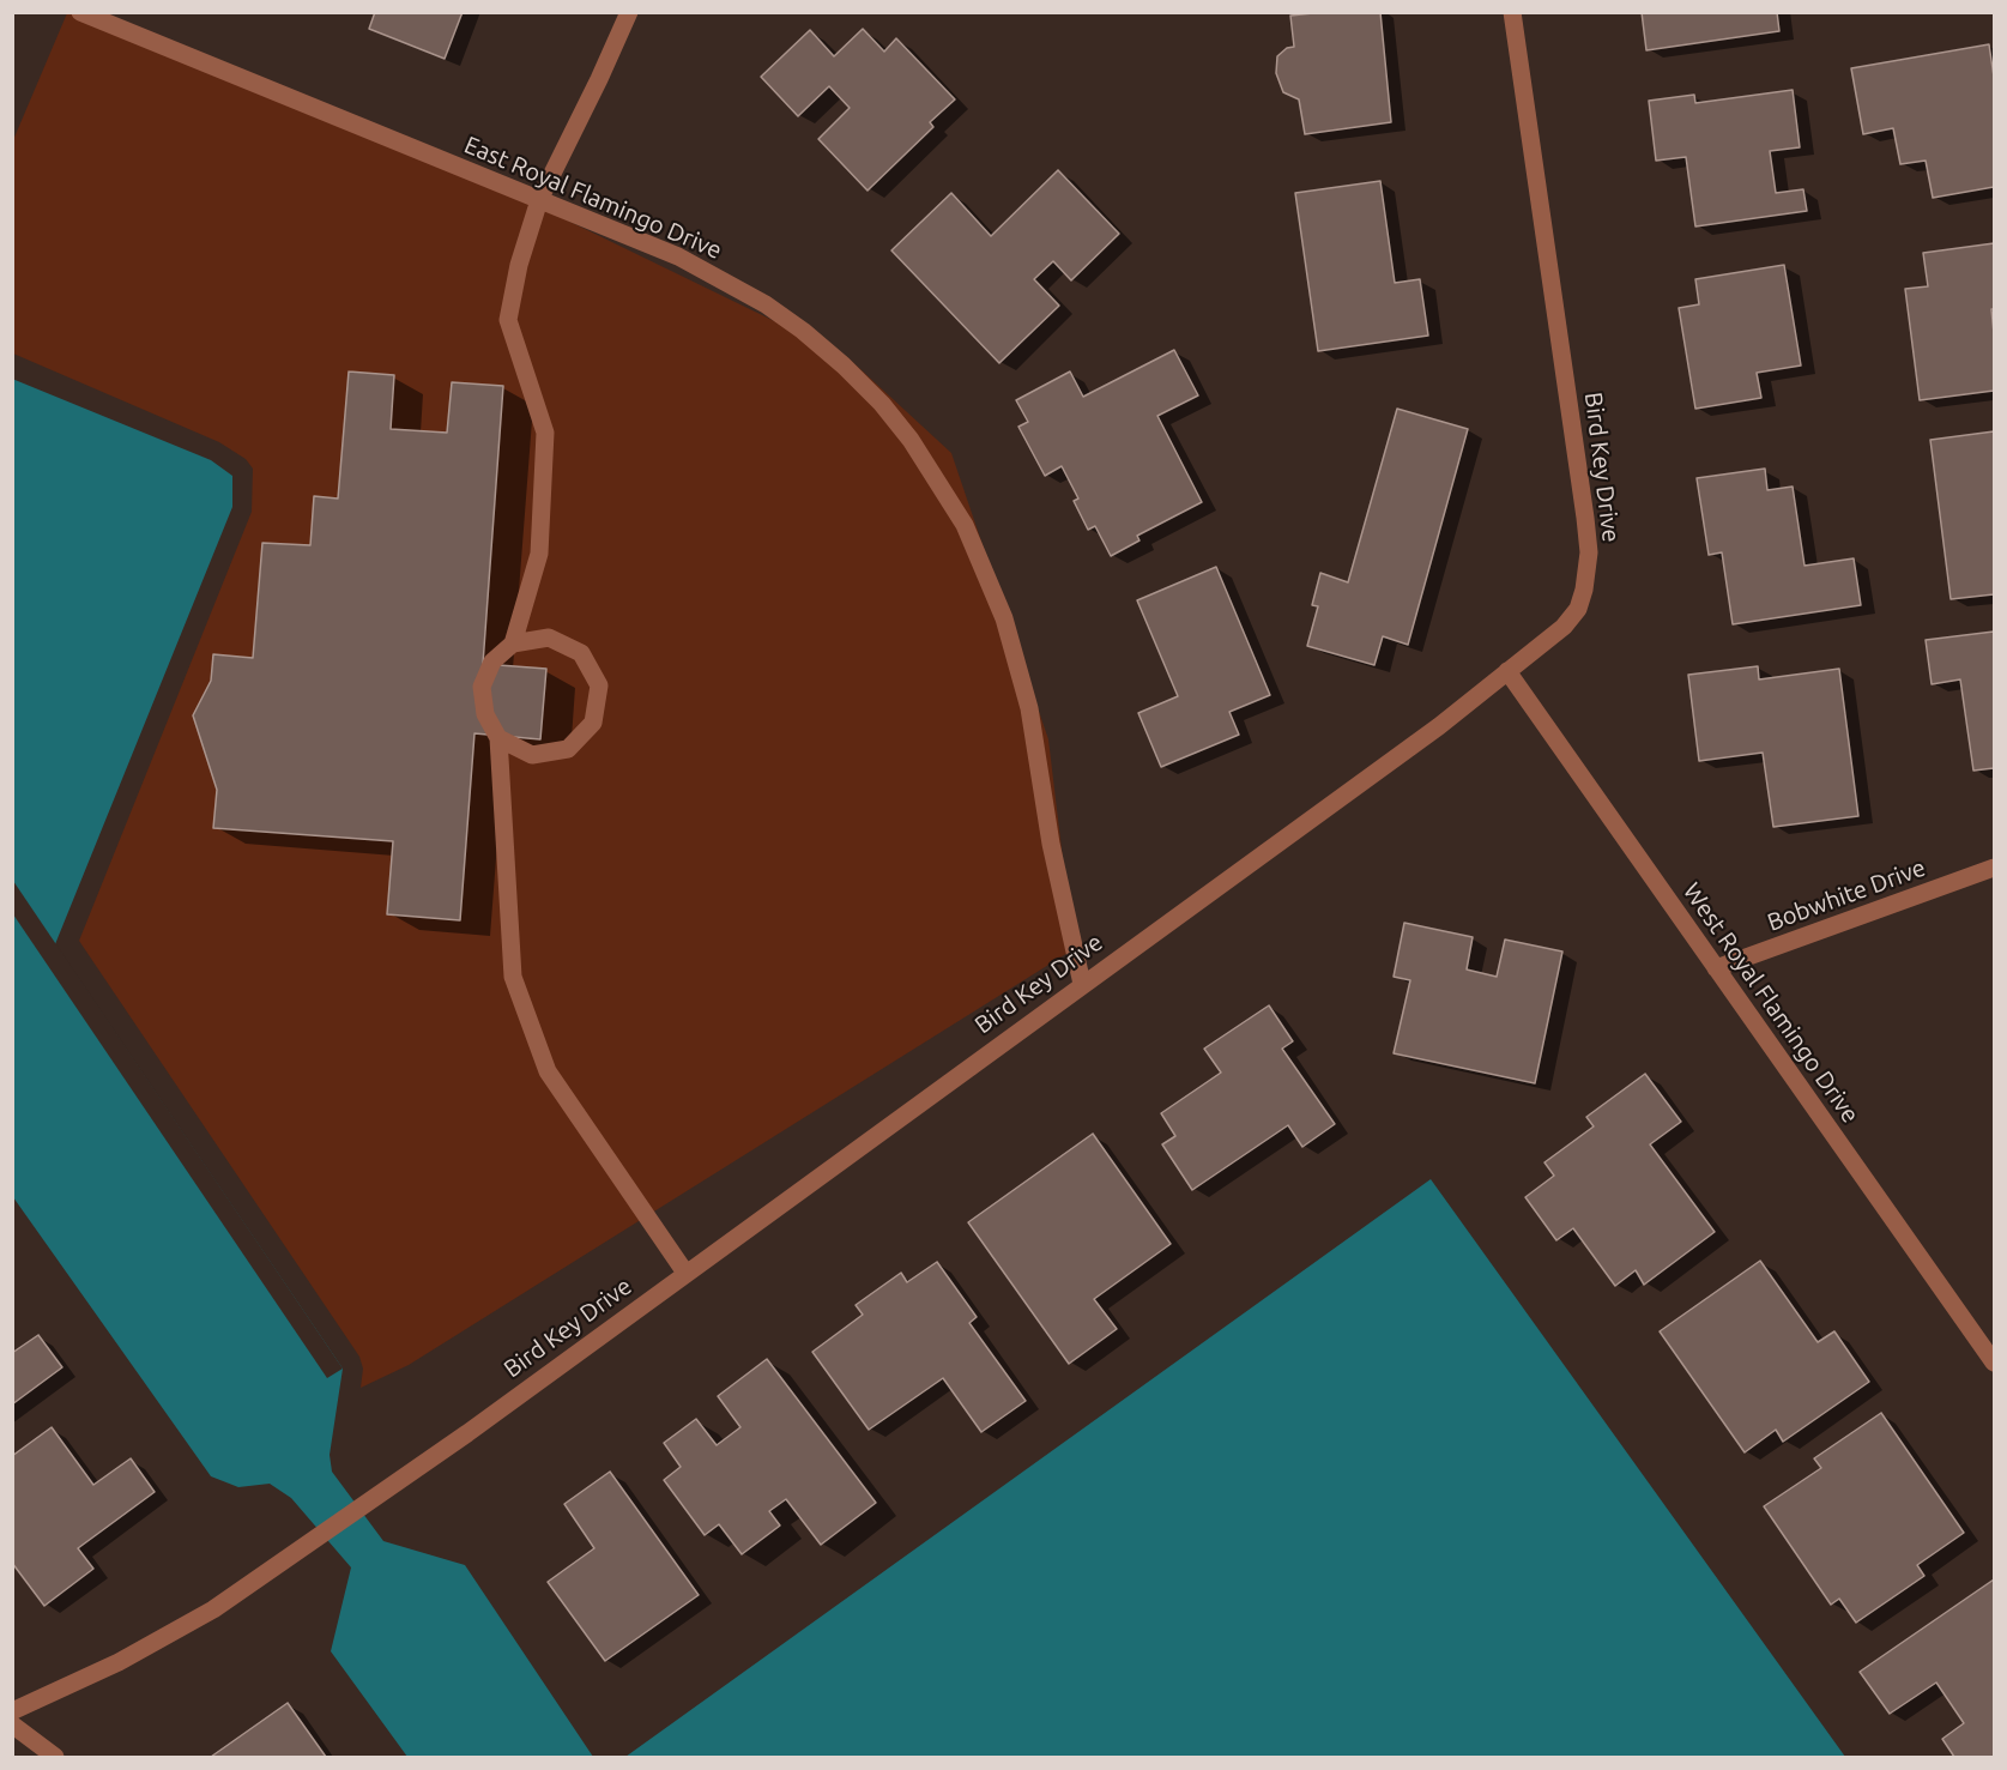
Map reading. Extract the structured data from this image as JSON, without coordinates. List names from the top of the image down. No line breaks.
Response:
{"streets":{"street":["East Royal Flamingo Drive","Bird Key Drive","Bobwhite Drive","West Royal Flamingo Drive"]},"crossings":[["East Royal Flamingo Drive","Bird Key Drive"],["Bird Key Drive","West Royal Flamingo Drive"],["Bobwhite Drive","West Royal Flamingo Drive"]]}
